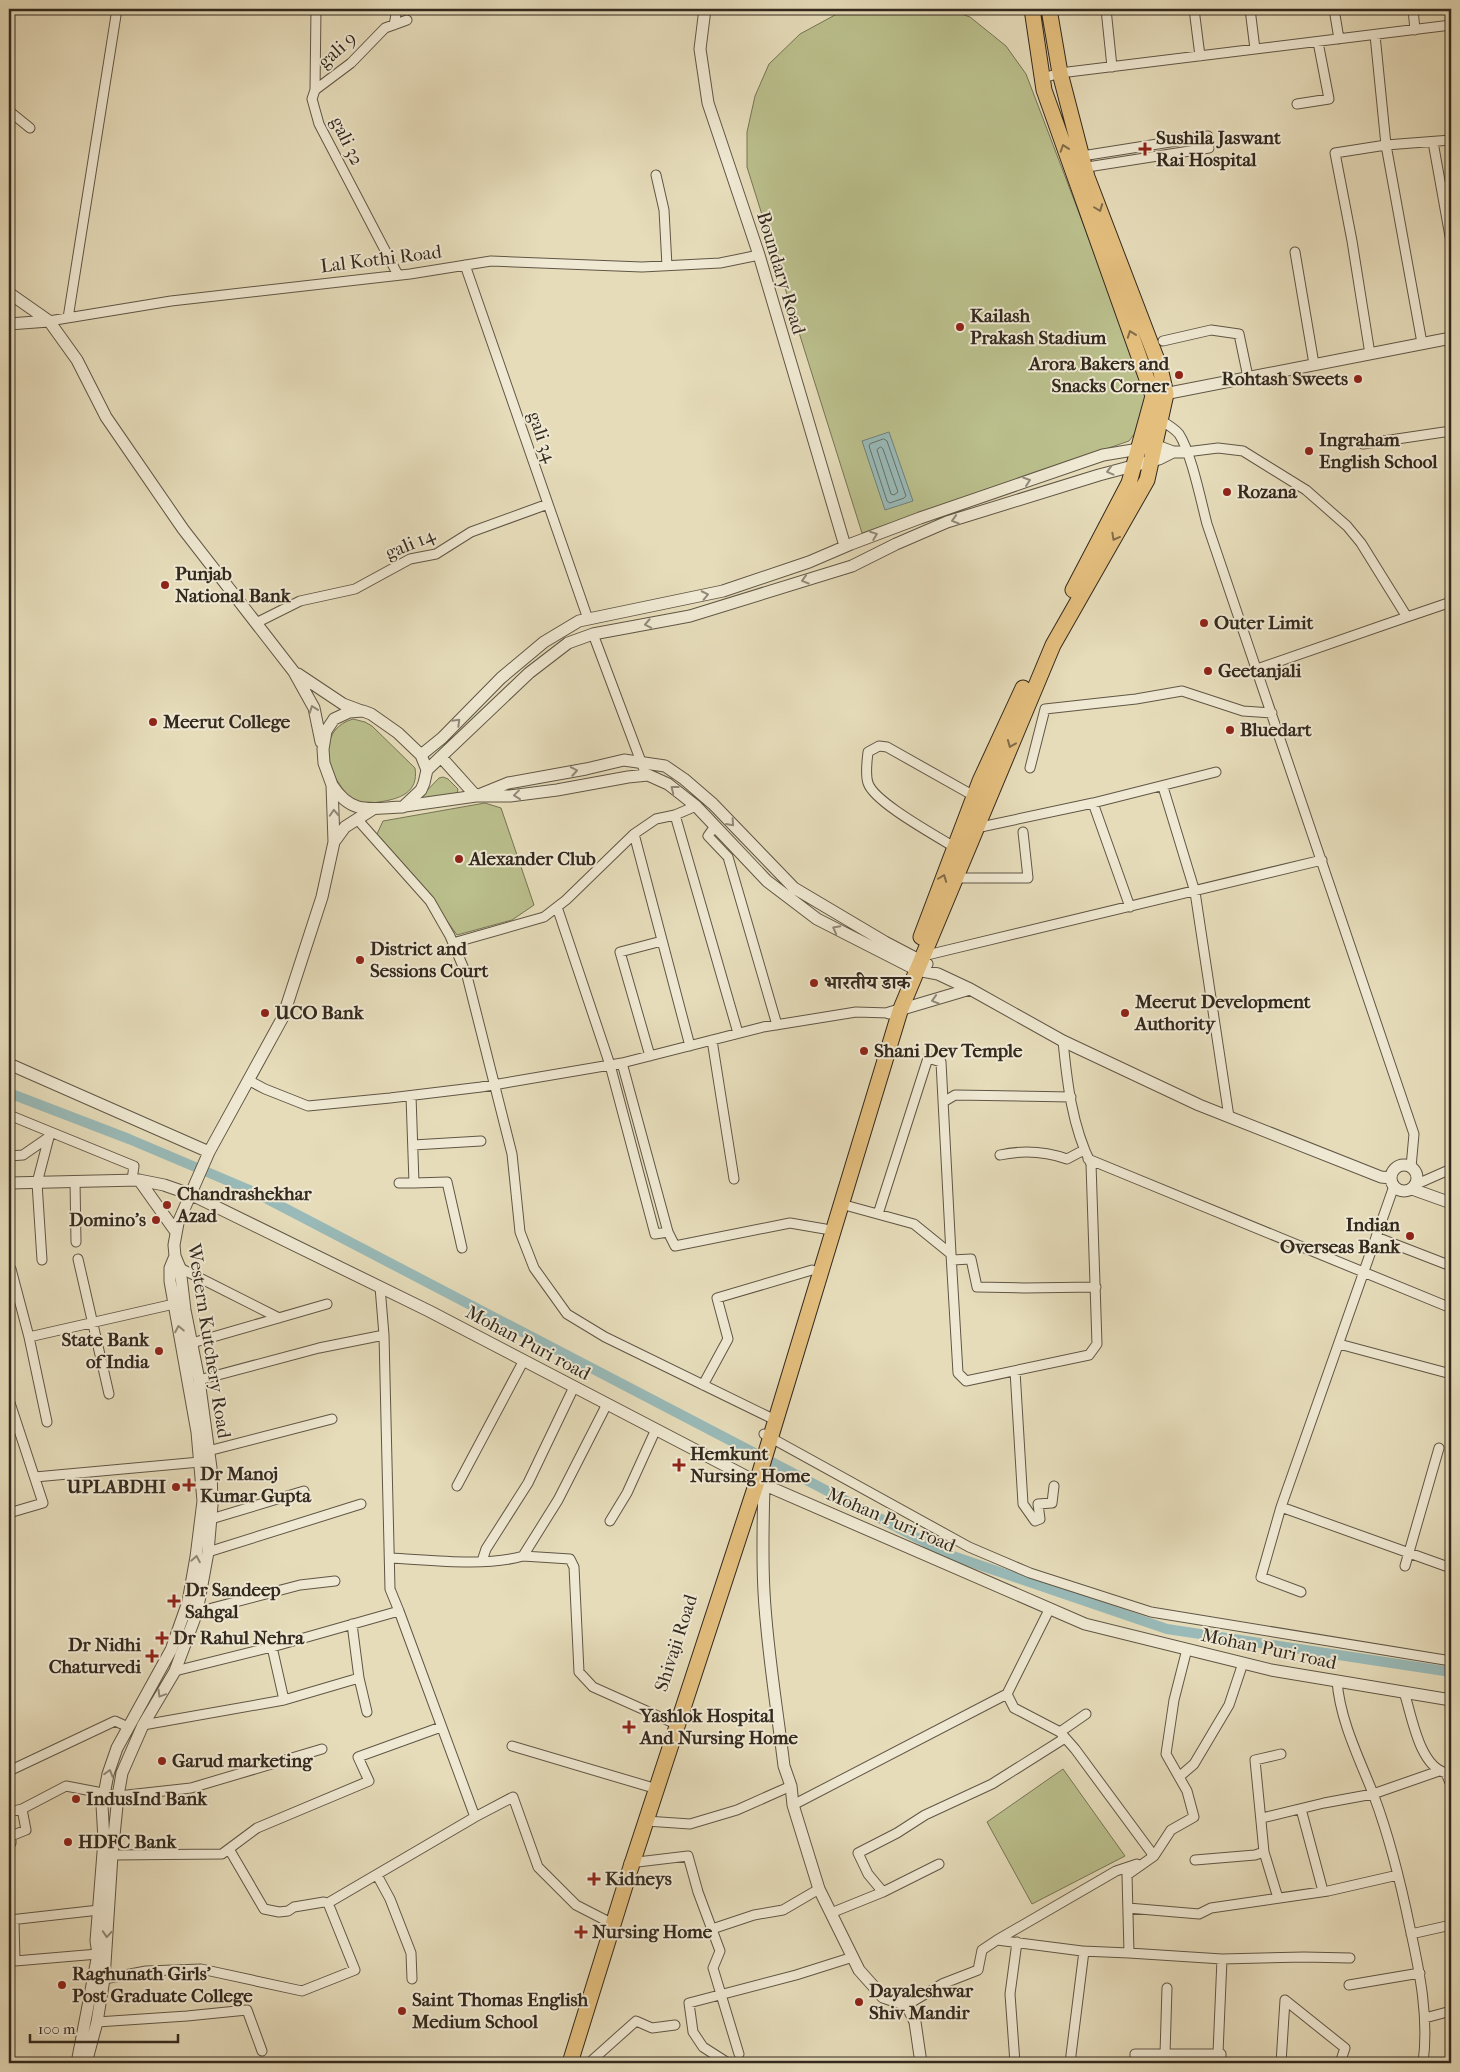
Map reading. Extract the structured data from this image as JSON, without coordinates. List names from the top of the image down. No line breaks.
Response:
{"streets":{"main road":["Shivaji Road"],"street":["gali 9","gali 32","Lal Kothi Road","Boundary Road","gali 34","gali 14","Western Kutchery Road","Mohan Puri road"]},"crossings":[["gali 9","gali 32"],["gali 32","Lal Kothi Road"],["Lal Kothi Road","Boundary Road"],["Lal Kothi Road","gali 34"],["gali 34","gali 14"],["Western Kutchery Road","Mohan Puri road"],["Mohan Puri road","Shivaji Road"]],"places":{"health":["Sushila Jaswant Rai Hospital","Hemkunt Nursing Home","Dr Manoj Kumar Gupta","Dr Sandeep Sahgal","Dr Rahul Nehra","Dr Nidhi Chaturvedi","Yashlok Hospital And Nursing Home","Kidneys","Nursing Home"],"other":["Kailash Prakash Stadium","Arora Bakers and Snacks Corner","Rohtash Sweets","Ingraham English School","Rozana","Punjab National Bank","Outer Limit","Geetanjali","Meerut College","Bluedart","Alexander Club","District and Sessions Court","भारतीय डाक","UCO Bank","Meerut Development Authority","Shani Dev Temple","Chandrashekhar Azad","Domino's","Indian Overseas Bank","State Bank of India","UPLABDHI","Garud marketing","IndusInd Bank","HDFC Bank","Raghunath Girls' Post Graduate College","Dayaleshwar Shiv Mandir","Saint Thomas English Medium School"]},"scale_bar":"100 m"}
